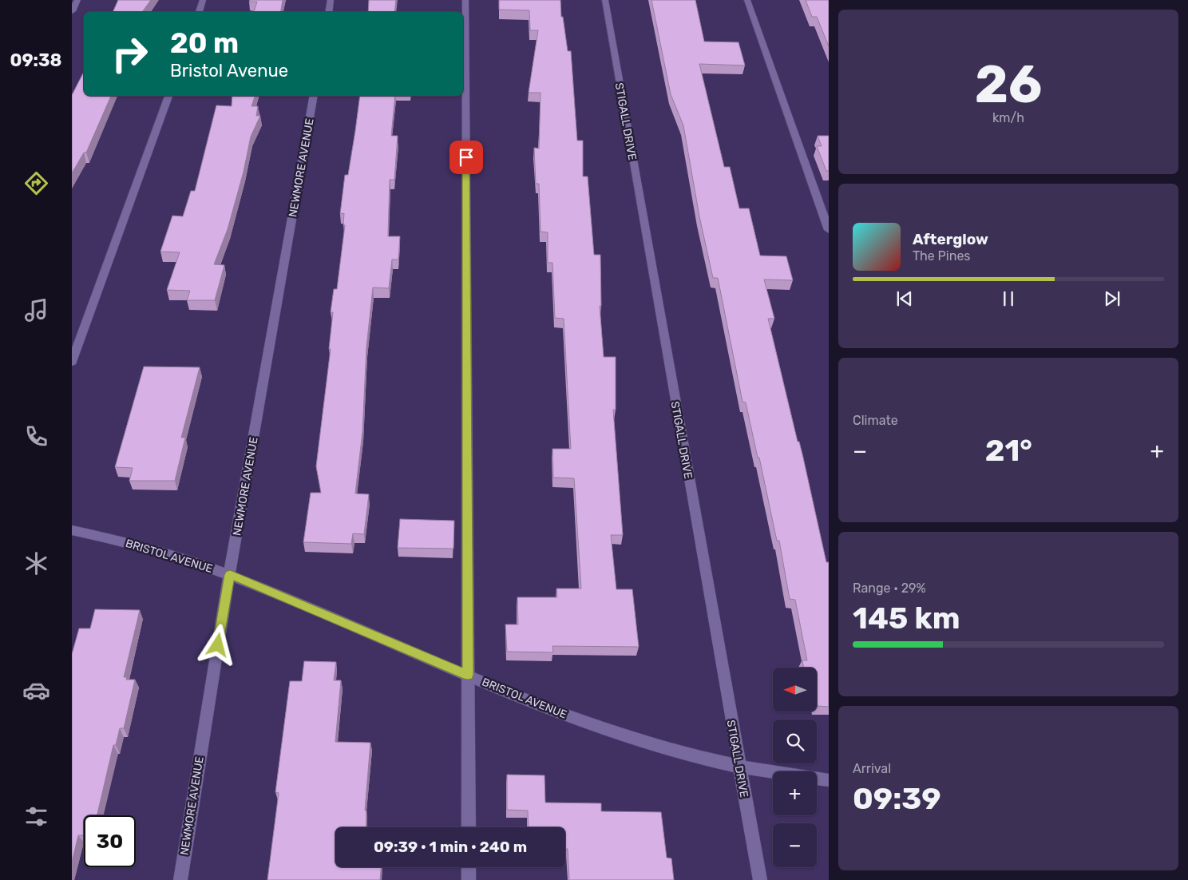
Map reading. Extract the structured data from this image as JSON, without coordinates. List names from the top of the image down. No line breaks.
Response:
{"streets":{"street":["STIGALL DRIVE","NEWMORE AVENUE","BRISTOL AVENUE"]},"crossings":[["STIGALL DRIVE","BRISTOL AVENUE"],["NEWMORE AVENUE","BRISTOL AVENUE"]],"north":"left","page":{"tabs":"09:38","tile":[["26","km/h"],"Climate",["Range · 29%","145 km"],["Arrival","09:39"]],"turn":["20 m","Bristol Avenue"],"song":["Afterglow","The Pines"],"heat":["−","21°","+"],"map_buttons":["+","−"],"limit":"30","trip":"09:39 · 1 min · 240 m"}}
